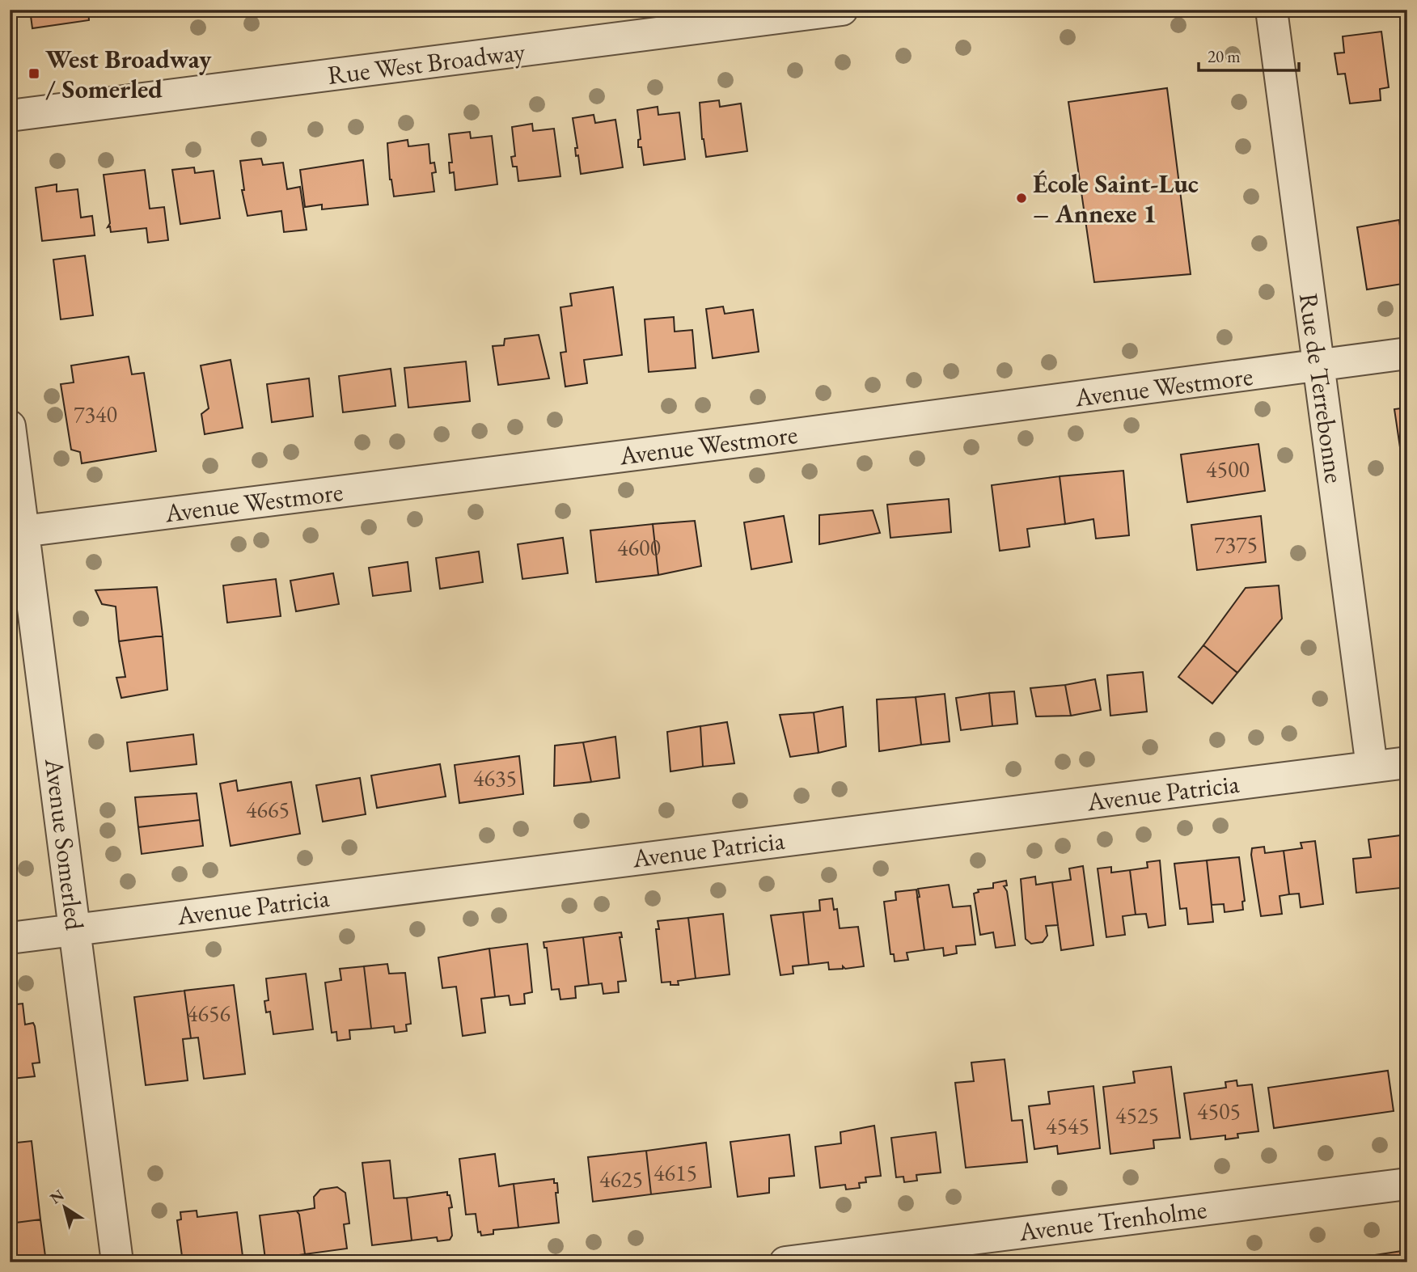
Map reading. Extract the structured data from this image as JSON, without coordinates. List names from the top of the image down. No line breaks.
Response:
{"streets":{"street":["Rue West Broadway","Avenue Westmore","Rue de Terrebonne","Avenue Patricia","Avenue Somerled","Avenue Trenholme"]},"crossings":[["Avenue Westmore","Rue de Terrebonne"],["Avenue Westmore","Avenue Somerled"],["Rue de Terrebonne","Avenue Patricia"],["Avenue Patricia","Avenue Somerled"]],"places":{"transit":["West Broadway / Somerled"],"other":["École Saint-Luc – Annexe 1"]},"house_numbers":["7340","4500","7375","4600","4635","4665","4656","4505","4525","4545","4615","4625"],"scale_bar":"20 m","north":"top left"}
